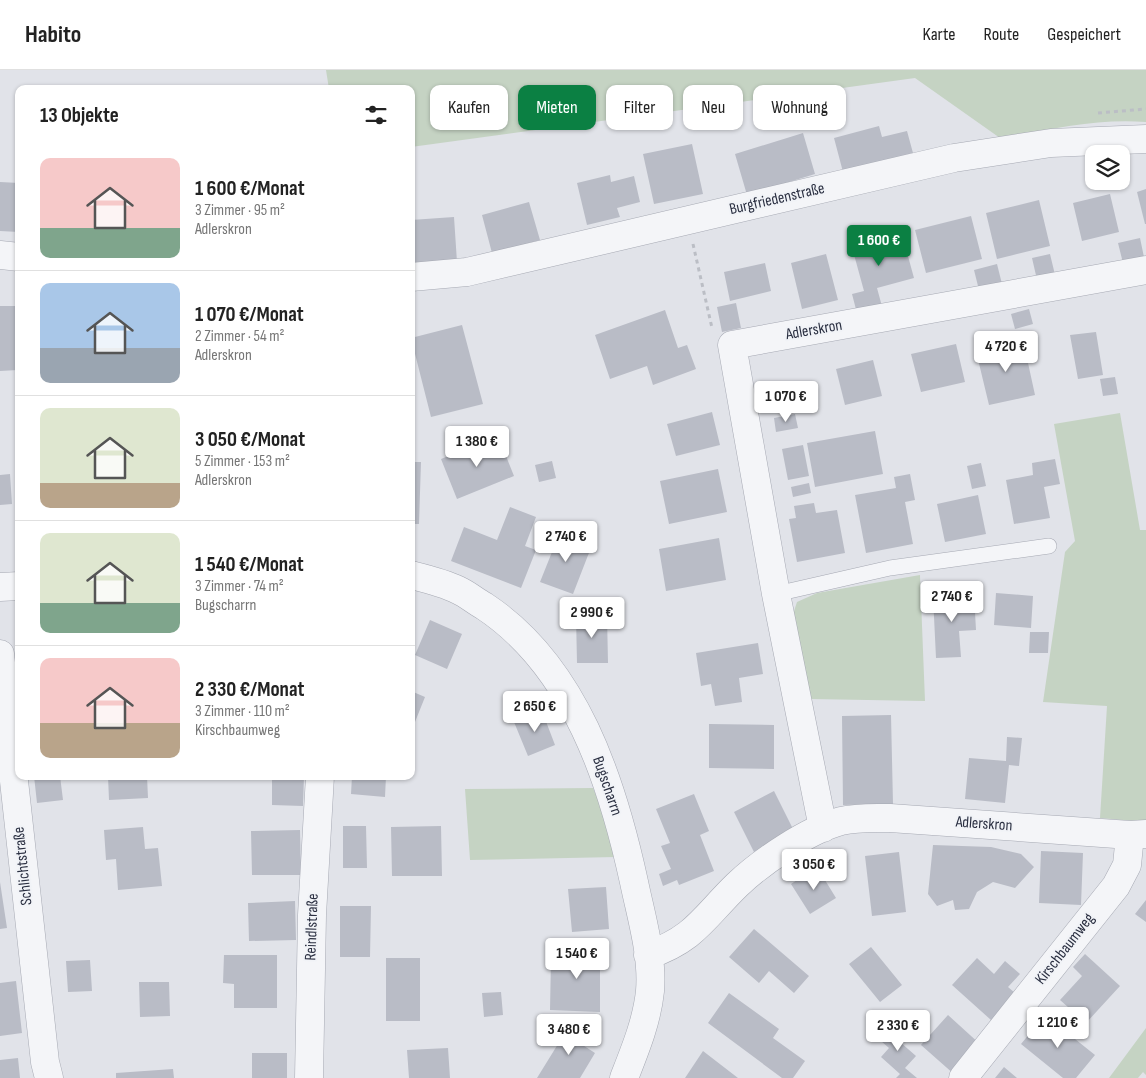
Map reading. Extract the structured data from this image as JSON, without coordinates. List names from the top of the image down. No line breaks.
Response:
{"streets":{"street":["Burgfriedenstraße","Adlerskron","Bugscharrn","Schlichtstraße","Reindlstraße","Kirschbaumweg"]},"crossings":[["Adlerskron","Bugscharrn"],["Adlerskron","Kirschbaumweg"]],"page":{"header":"Habito","nav":["Karte","Route","Gespeichert"],"chip":["Kaufen","Mieten","Filter","Neu","Wohnung"],"heading":"13 Objekte","list":[{"name":"1 600 €/Monat","note":"3 Zimmer · 95 m² · Adlerskron"},{"name":"1 070 €/Monat","note":"2 Zimmer · 54 m² · Adlerskron"},{"name":"3 050 €/Monat","note":"5 Zimmer · 153 m² · Adlerskron"},{"name":"1 540 €/Monat","note":"3 Zimmer · 74 m² · Bugscharrn"},{"name":"2 330 €/Monat","note":"3 Zimmer · 110 m² · Kirschbaumweg"}],"price":["1 600 €","4 720 €","1 070 €","1 380 €","2 740 €","2 740 €","2 990 €","2 650 €","3 050 €","1 540 €","1 210 €","2 330 €","3 480 €"]}}
